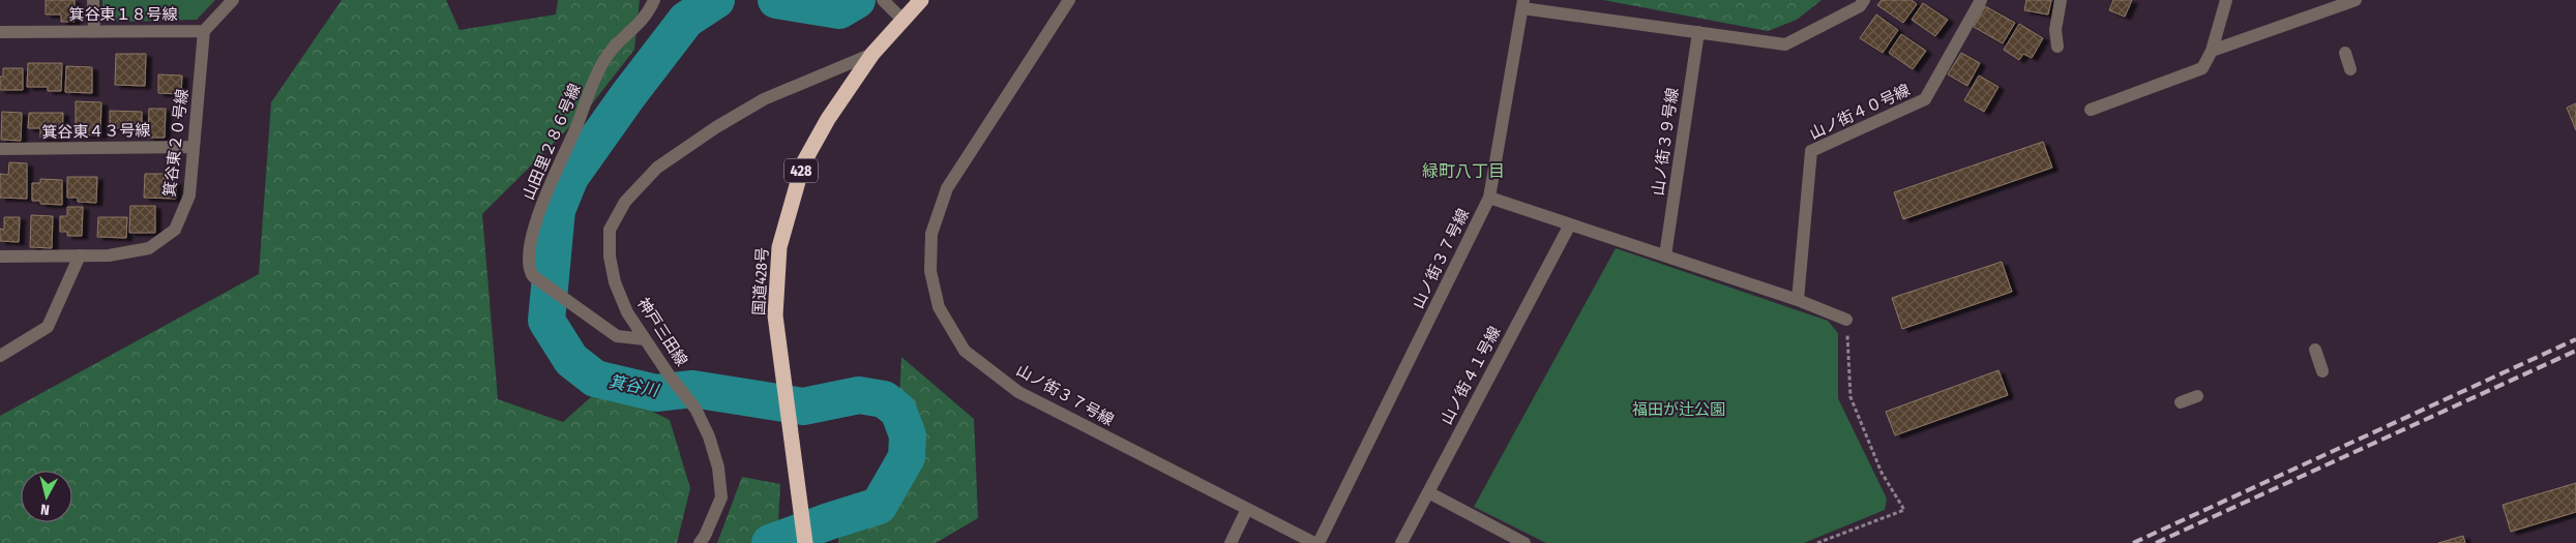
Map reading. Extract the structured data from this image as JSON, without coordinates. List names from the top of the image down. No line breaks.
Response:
{"streets":{"highway":["428","国道428号"],"street":["箕谷東１８号線","山ノ街４０号線","箕谷東４３号線","山田里２８６号線","山ノ街３９号線","箕谷東２０号線","山ノ街３７号線","神戸三田線","山ノ街４１号線"]},"crossings":[["箕谷東１８号線","箕谷東２０号線"],["箕谷東４３号線","箕谷東２０号線"],["山田里２８６号線","神戸三田線"],["国道428号","神戸三田線"]],"districts":["緑町八丁目"],"water":["箕谷川"],"parks":["福田が辻公園"],"north":"bottom"}
